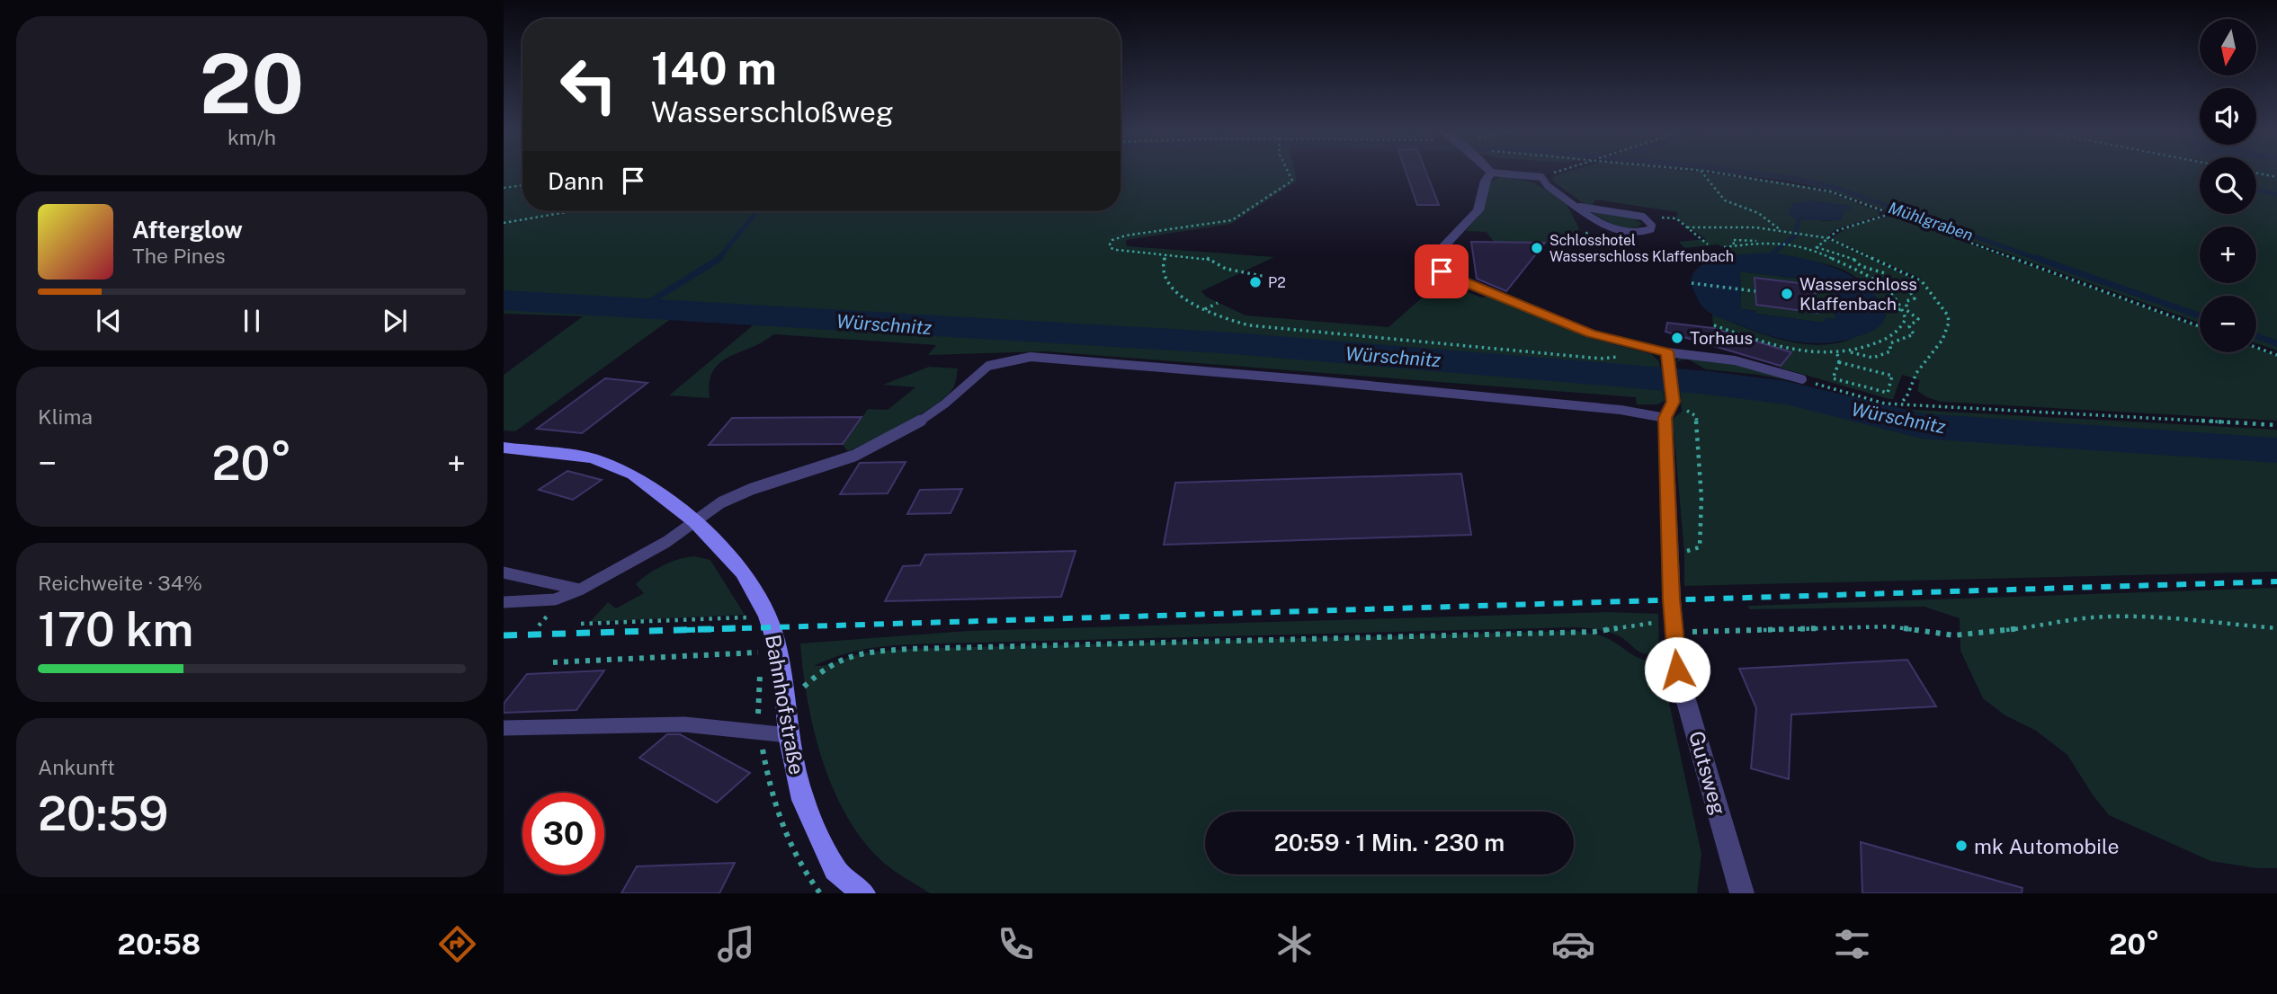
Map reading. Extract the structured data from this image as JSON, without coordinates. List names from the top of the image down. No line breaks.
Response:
{"streets":{"main road":["Bahnhofstraße"],"street":["Gutsweg"]},"water":["Mühlgraben","Würschnitz"],"places":["Schlosshotel Wasserschloss Klaffenbach","P2","Wasserschloss Klaffenbach","Torhaus","mk Automobile"],"north":"bottom","page":{"tile":[["20","km/h"],"Klima",["Reichweite · 34%","170 km"],["Ankunft","20:59"]],"map_buttons":["+","−"],"turn":["140 m","Wasserschloßweg"],"then":"Dann","song":["Afterglow","The Pines"],"heat":["−","20°","+"],"limit":"30","trip":"20:59 · 1 Min. · 230 m","tabs":["20:58","20°"]}}
